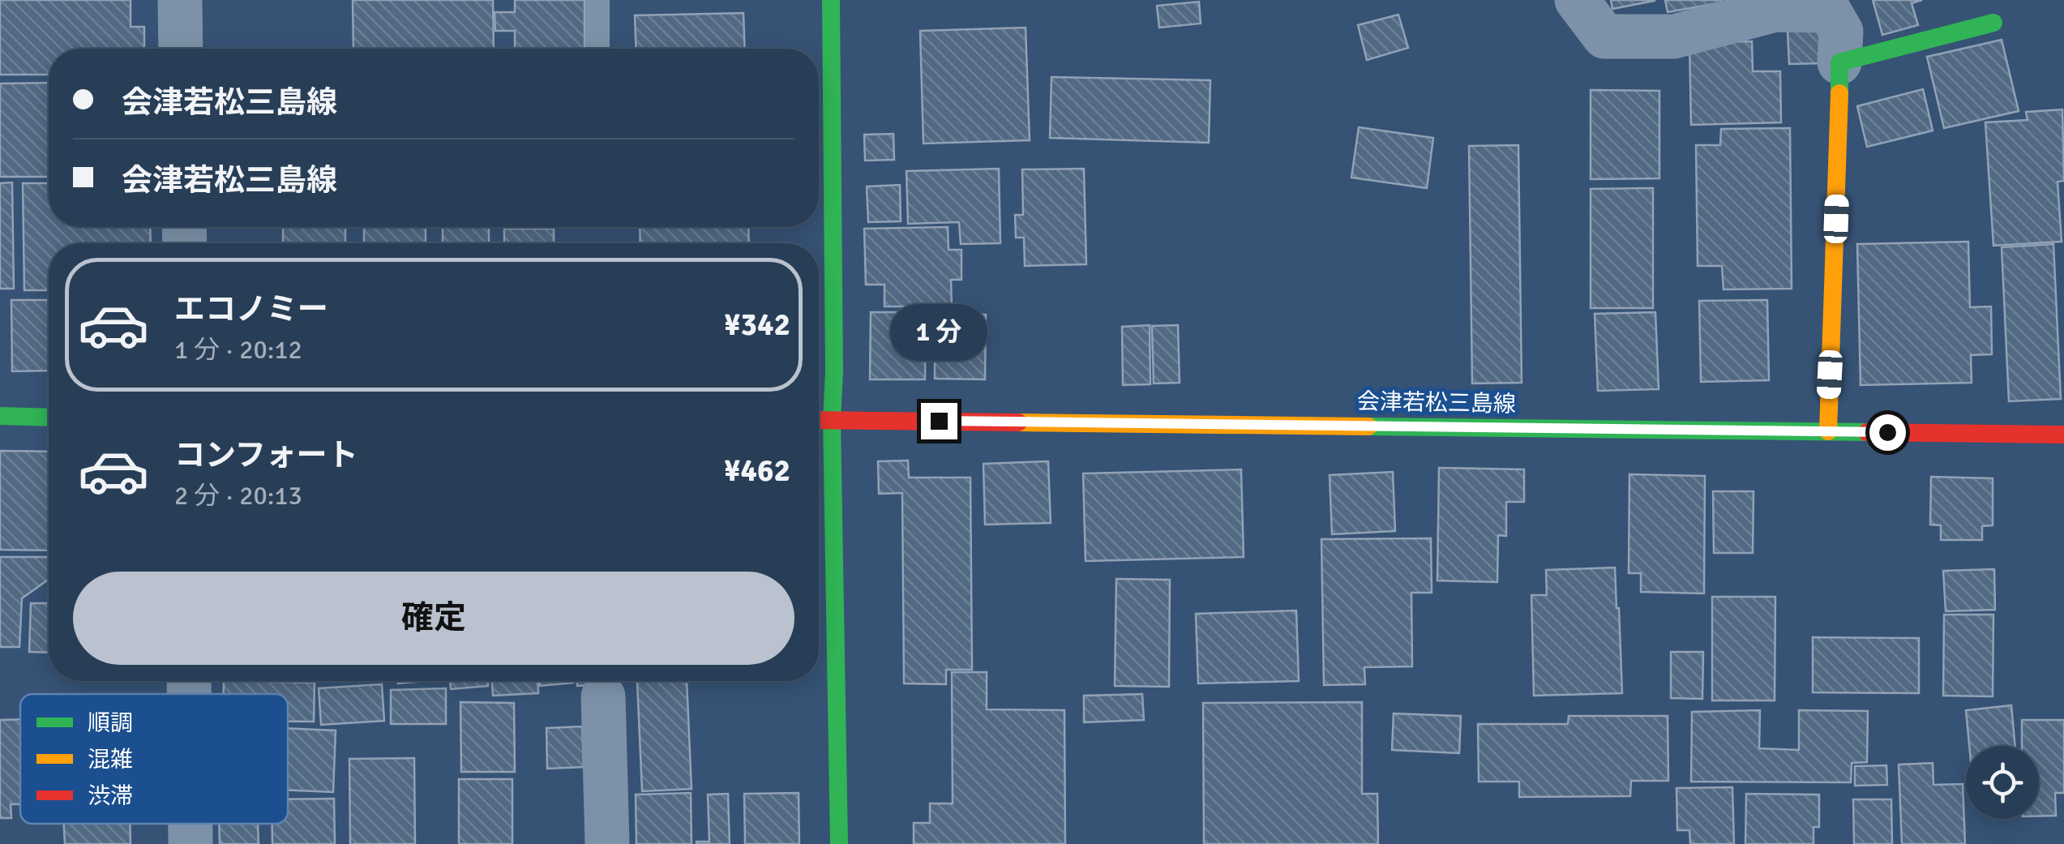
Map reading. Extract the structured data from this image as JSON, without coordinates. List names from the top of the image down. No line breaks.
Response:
{"streets":{"street":["会津若松三島線"]},"legend":["順調","混雑","渋滞"],"page":{"banner":["会津若松三島線","会津若松三島線"],"list":[{"name":"エコノミー","note":"1 分 · 20:12","value":"¥342"},{"name":"コンフォート","note":"2 分 · 20:13","value":"¥462"}],"bubble":"1 分","buttons":"確定"}}
